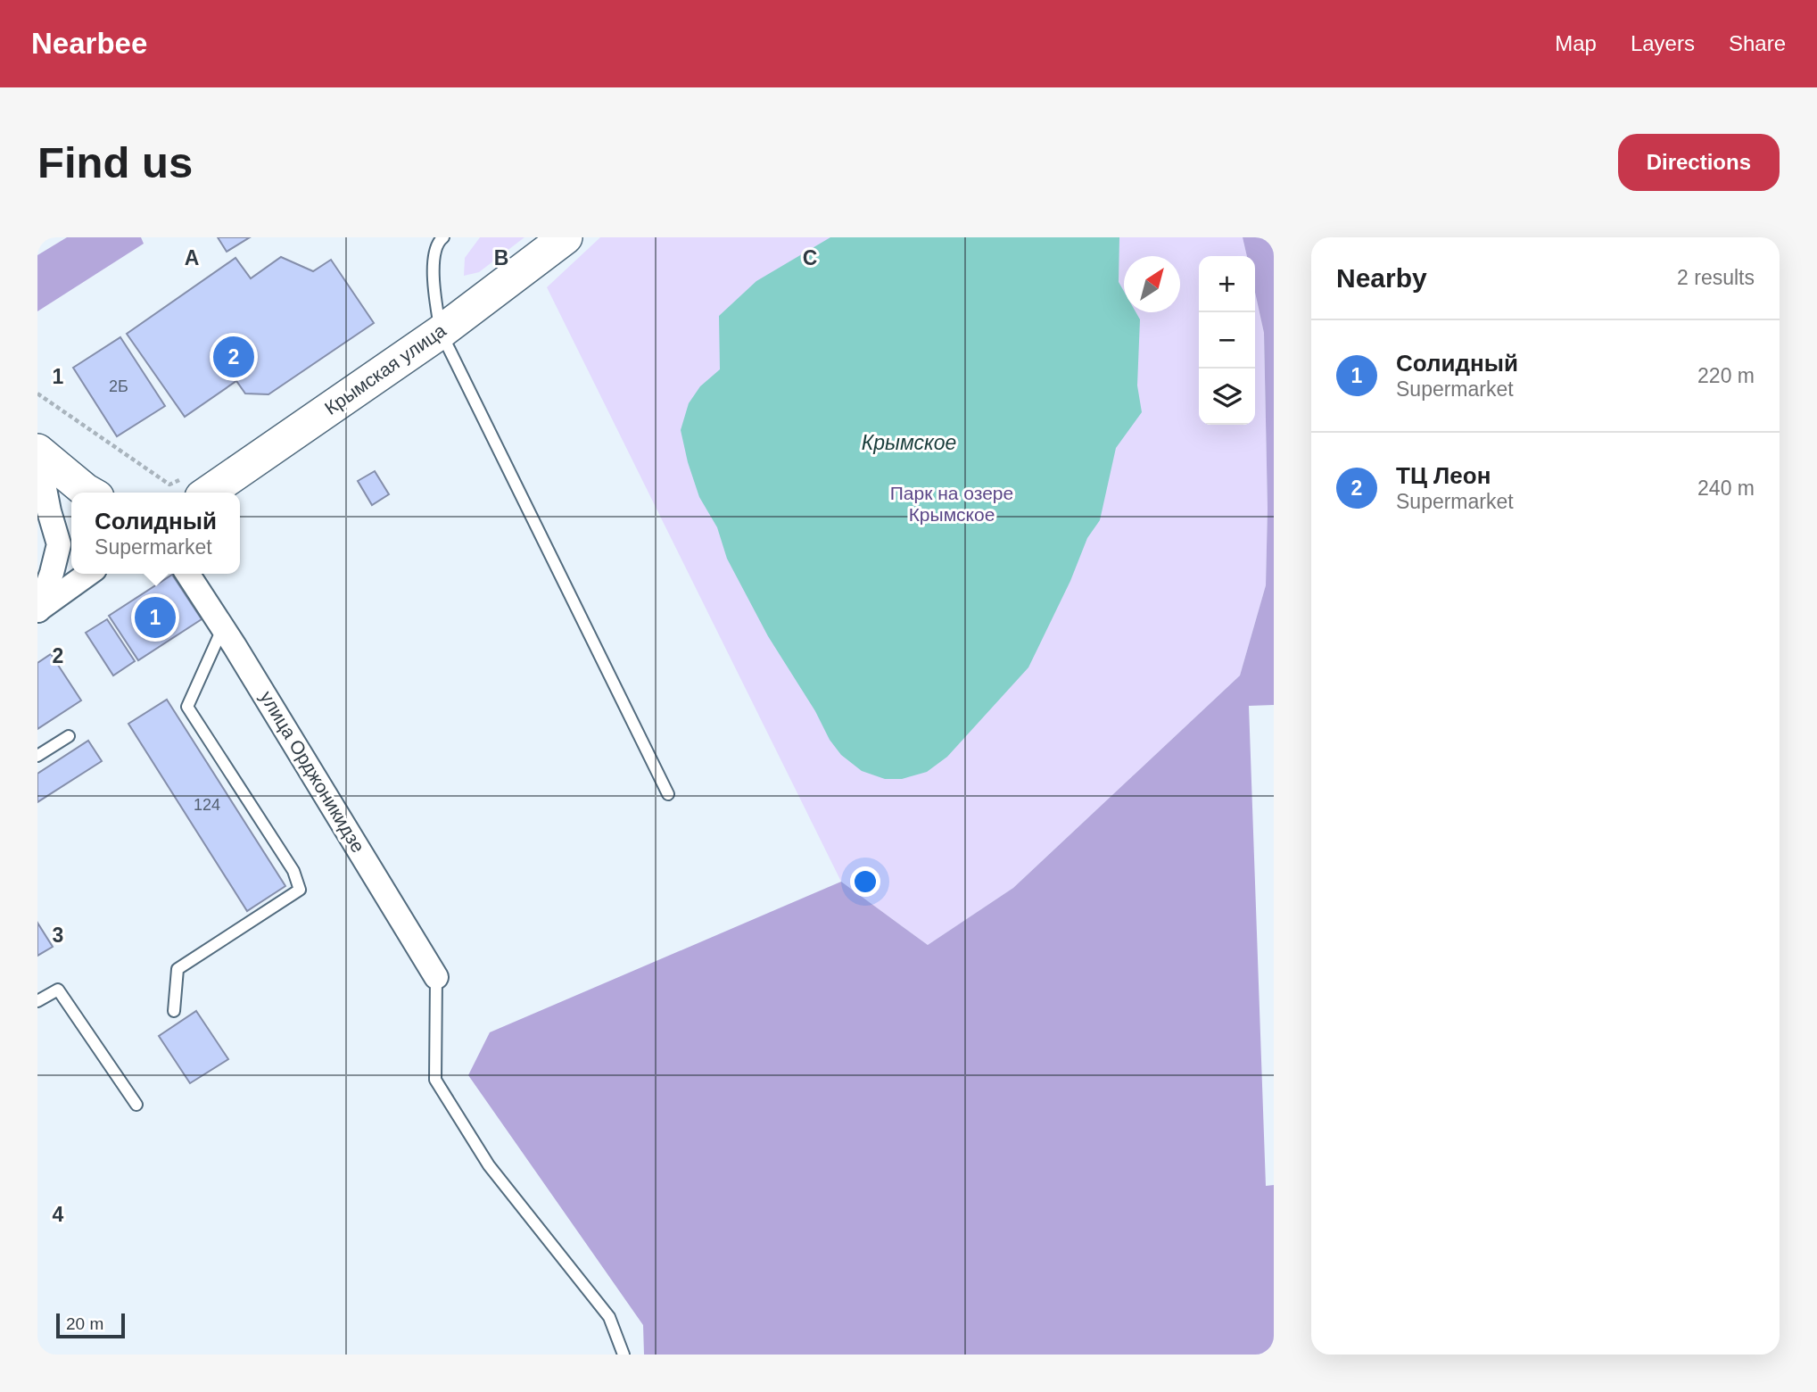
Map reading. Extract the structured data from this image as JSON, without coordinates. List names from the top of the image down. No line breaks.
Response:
{"streets":{"main road":["Крымская улица"],"street":["улица Орджоникидзе"]},"water":["Крымское"],"parks":["Парк на озере Крымское"],"house_numbers":["2Б","124"],"scale_bar":"20 m","north":"top right","page":{"header":"Nearbee","nav":["Map","Layers","Share"],"buttons":"Directions","title":"Find us","heading":["Nearby","2 results"],"map_buttons":["+","−"],"list":[{"mark":"1","name":"Солидный","note":"Supermarket","value":"220 m"},{"mark":"2","name":"ТЦ Леон","note":"Supermarket","value":"240 m"}],"pins":["2","1"],"popup":["Солидный","Supermarket"],"scale":"20 m"},"grid":{"columns":["A","B","C"],"rows":["1","2","3","4"]}}
